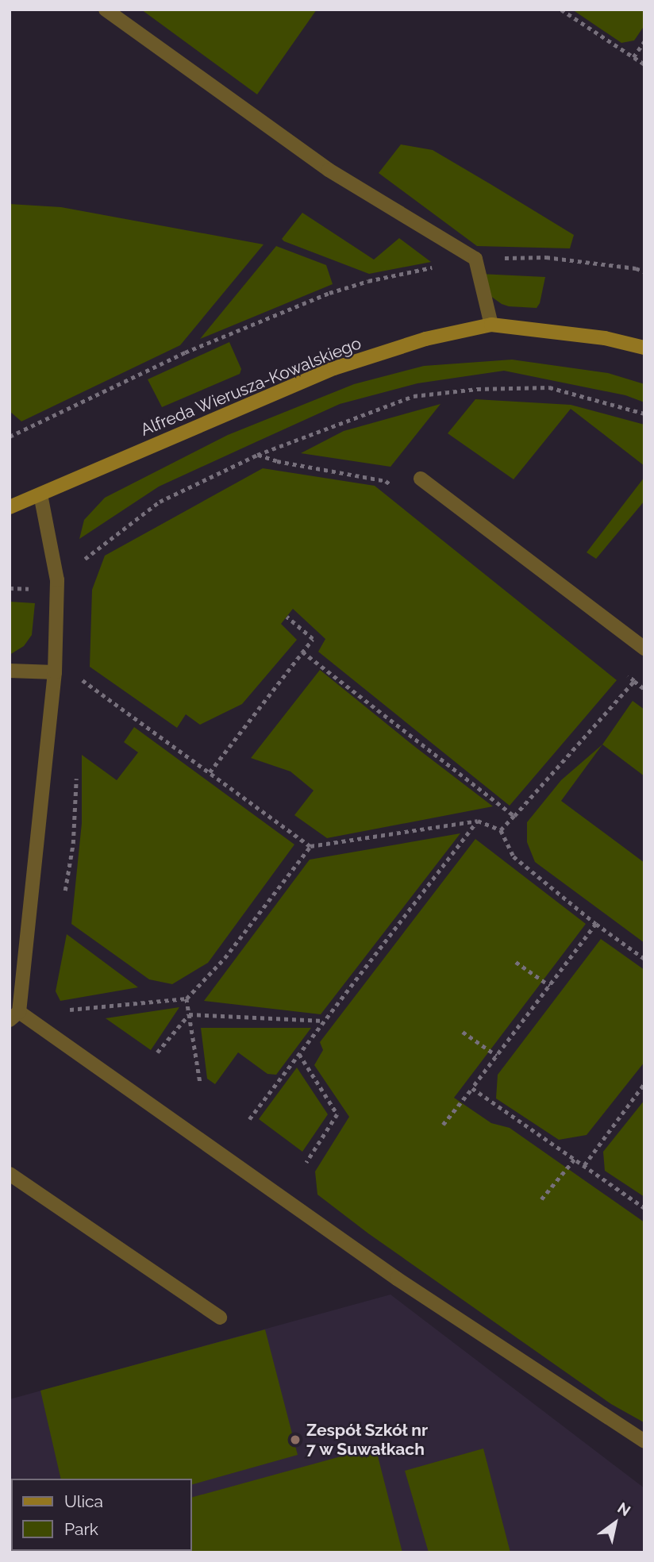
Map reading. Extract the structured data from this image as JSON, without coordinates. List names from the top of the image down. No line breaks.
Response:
{"streets":{"street":["Alfreda Wierusza-Kowalskiego"]},"places":["Zespół Szkół nr 7 w Suwałkach"],"legend":["Ulica","Park"],"north":"top right"}
